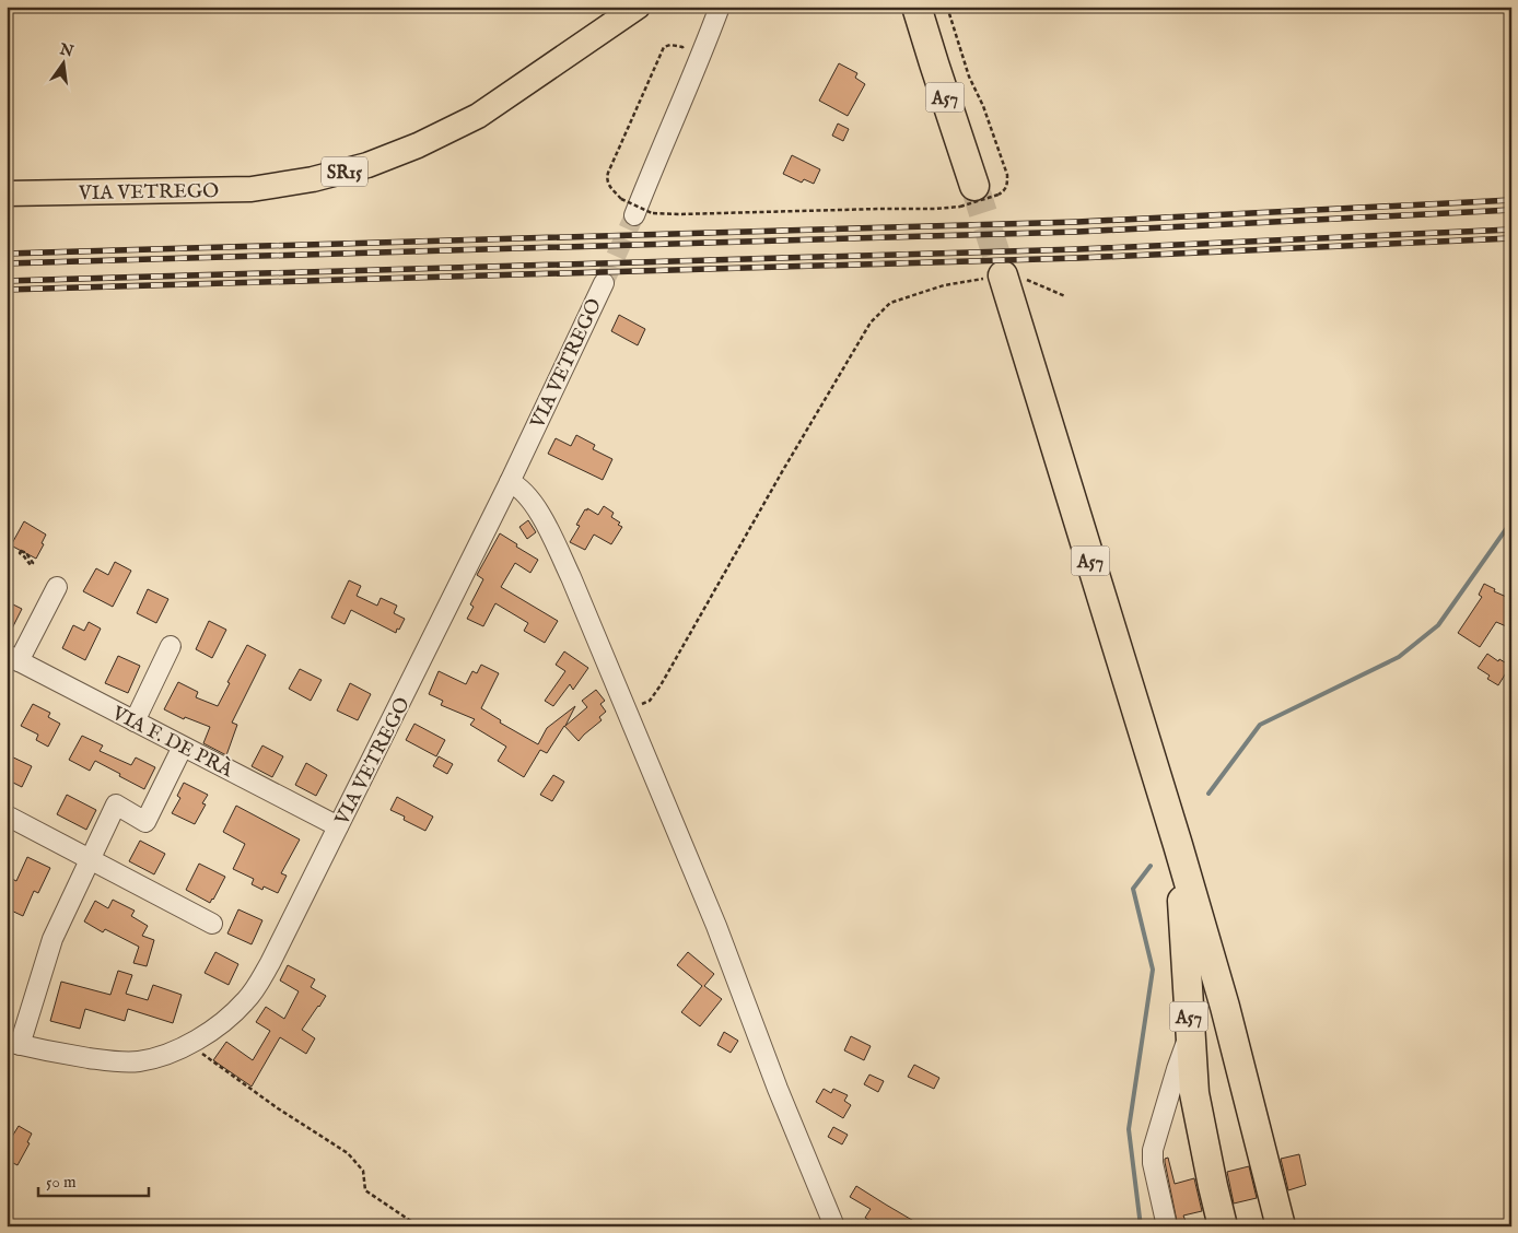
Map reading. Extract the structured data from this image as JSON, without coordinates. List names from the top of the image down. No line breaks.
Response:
{"streets":{"highway":["A57"],"main road":["SR15","VIA VETREGO"],"street":["VIA F. DE PRÀ"]},"crossings":[["VIA VETREGO","VIA F. DE PRÀ"]],"scale_bar":"50 m","north":"top"}
